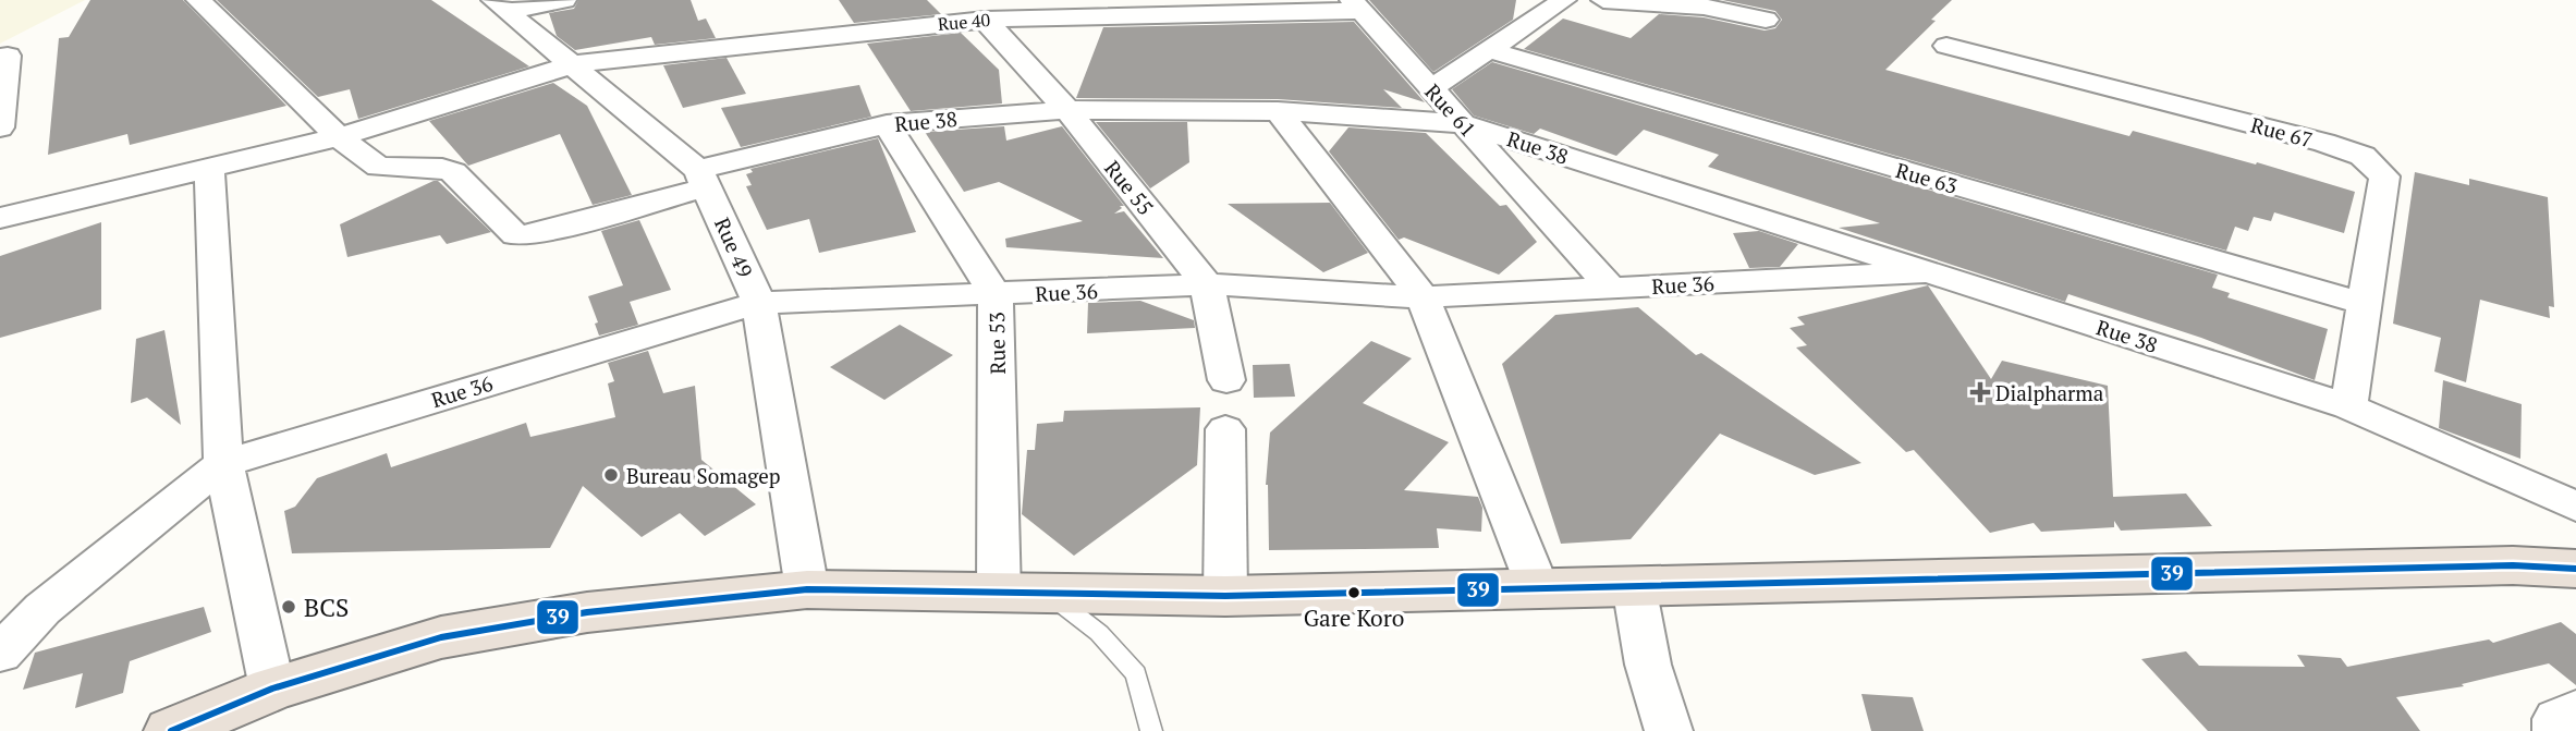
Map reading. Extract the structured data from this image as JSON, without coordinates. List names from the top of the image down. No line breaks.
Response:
{"streets":{"street":["Rue 40","Rue 61","Rue 38","Rue 67","Rue 63","Rue 55","Rue 49","Rue 36","Rue 53"]},"crossings":[["Rue 40","Rue 61"],["Rue 40","Rue 38"],["Rue 40","Rue 55"],["Rue 40","Rue 49"],["Rue 61","Rue 38"],["Rue 61","Rue 36"],["Rue 38","Rue 67"],["Rue 38","Rue 55"],["Rue 38","Rue 49"],["Rue 38","Rue 36"],["Rue 38","Rue 53"],["Rue 67","Rue 63"],["Rue 55","Rue 36"],["Rue 49","Rue 36"],["Rue 36","Rue 53"]],"places":{"health":["Dialpharma"],"other":["Bureau Somagep","Gare Koro","BCS"]},"lines":["transit line 39"]}
